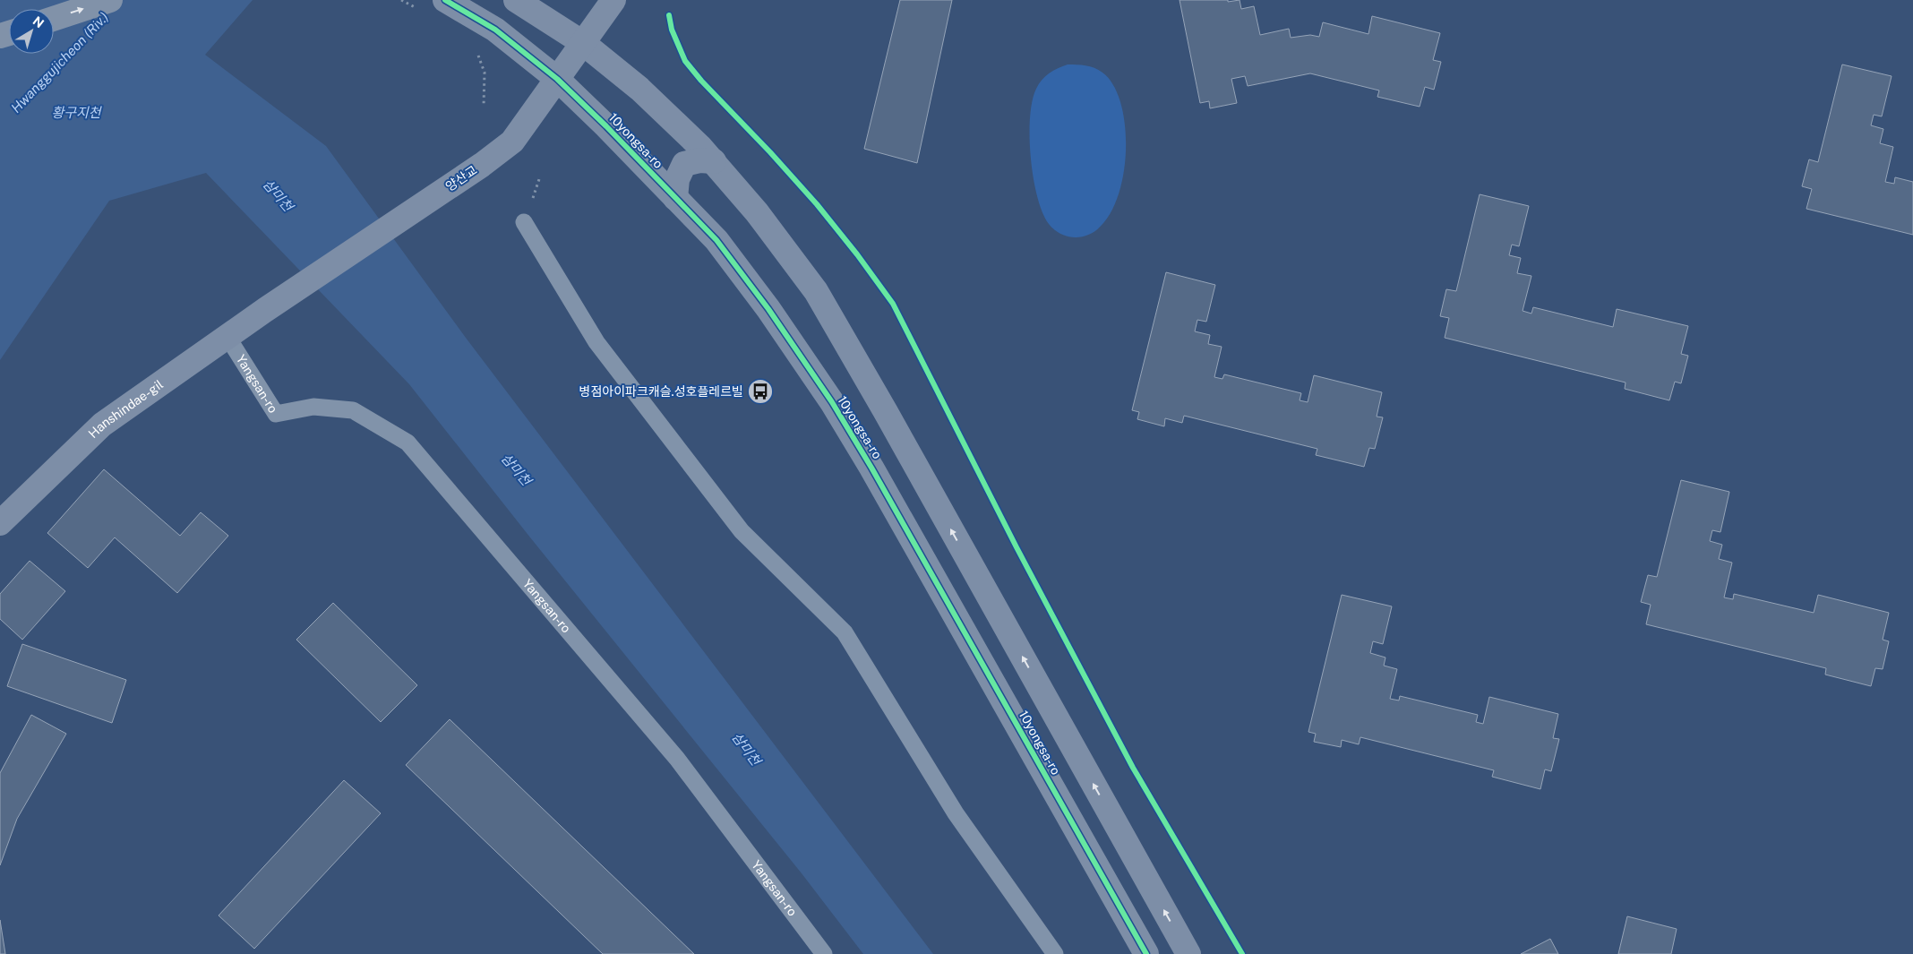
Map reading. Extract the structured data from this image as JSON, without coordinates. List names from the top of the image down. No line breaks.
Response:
{"streets":{"street":["10yongsa-ro","양산교","Hanshindae-gil"],"lane":["Yangsan-ro"]},"crossings":[["10yongsa-ro","양산교"],["양산교","Hanshindae-gil"],["Yangsan-ro","Hanshindae-gil"]],"water":["Hwanggujicheon (Riv.)","황구지천","삼미천"],"places":{"bus stop":["병점아이파크캐슬.성호플레르빌"]},"north":"top right"}
